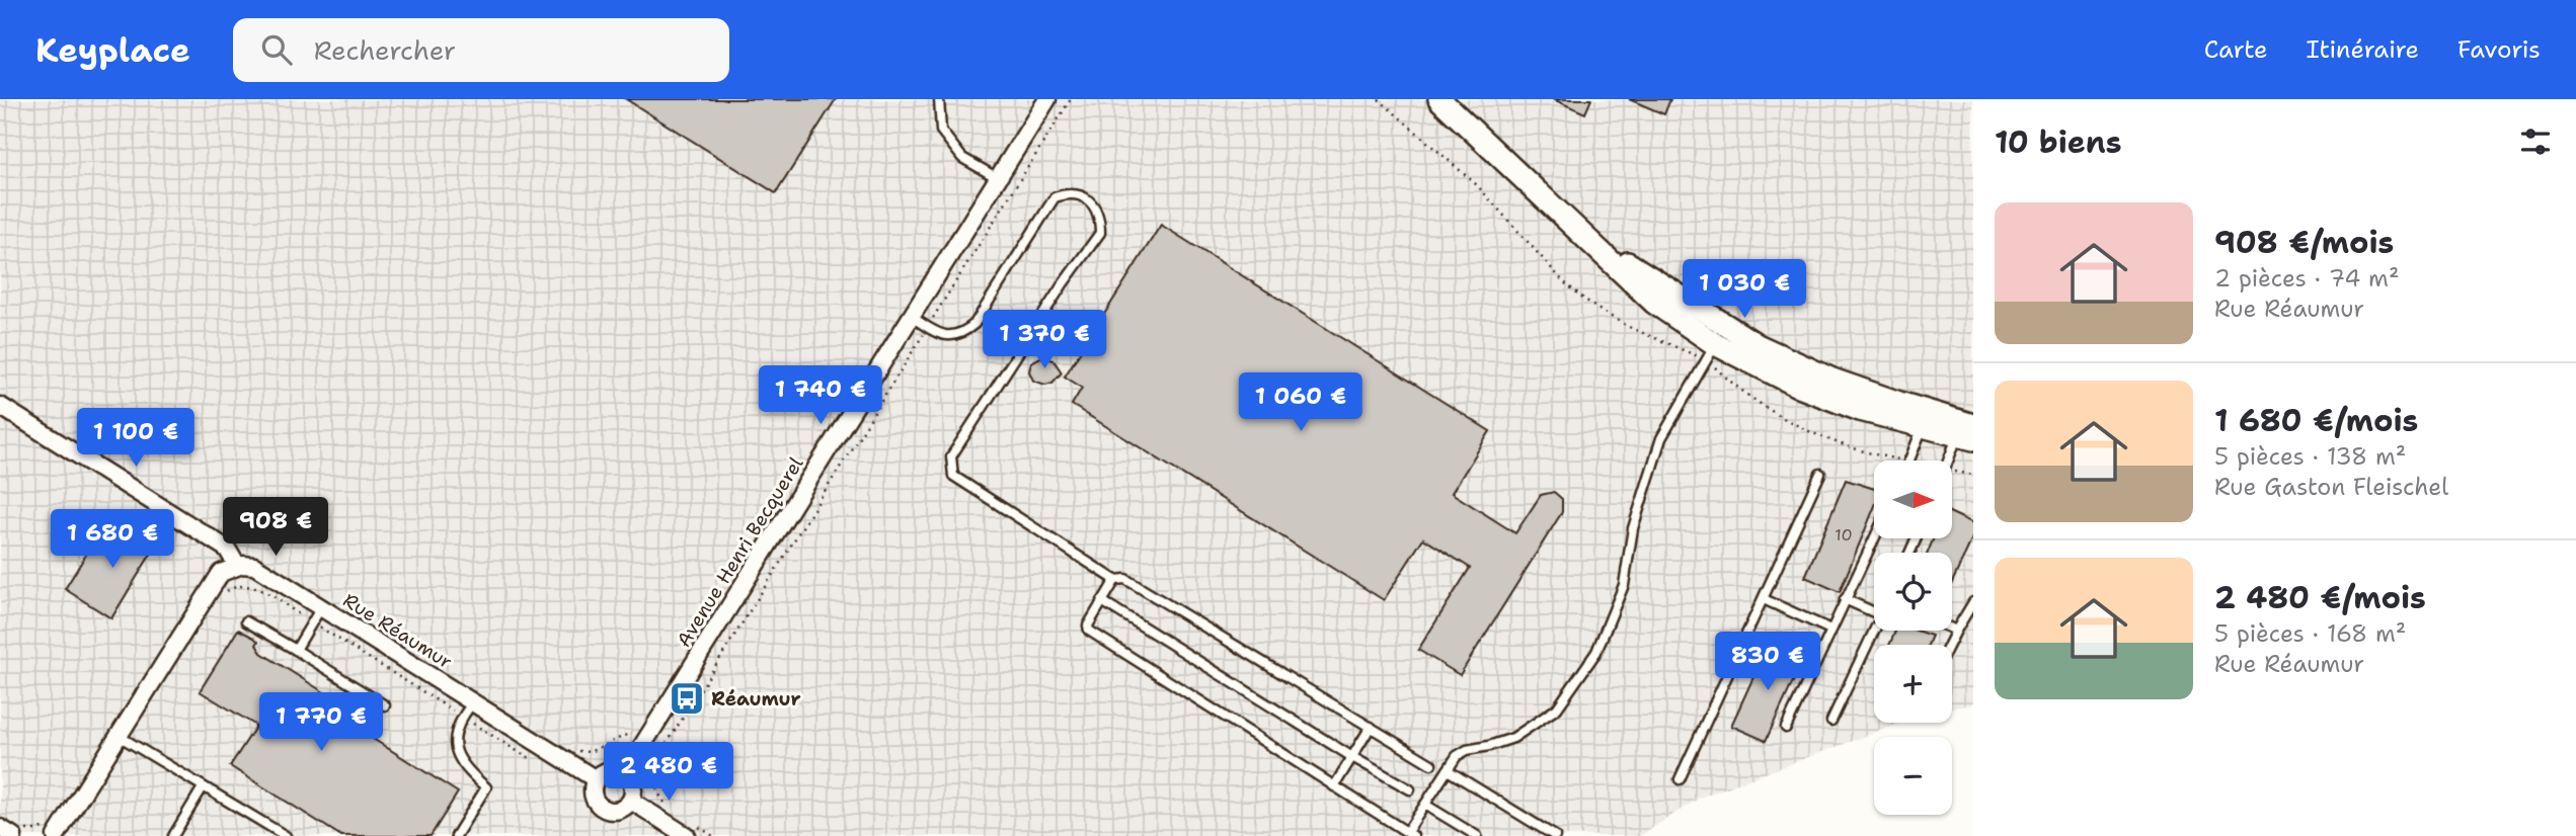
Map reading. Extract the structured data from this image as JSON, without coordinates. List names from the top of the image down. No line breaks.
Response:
{"streets":{"street":["Avenue Henri Becquerel","Rue Réaumur"]},"crossings":[["Avenue Henri Becquerel","Rue Réaumur"]],"places":{"bus stop":["Réaumur"]},"house_numbers":["10"],"north":"right","page":{"header":"Keyplace","search":"Rechercher","nav":["Carte","Itinéraire","Favoris"],"heading":"10 biens","list":[{"name":"908 €/mois","note":"2 pièces · 74 m² · Rue Réaumur"},{"name":"1 680 €/mois","note":"5 pièces · 138 m² · Rue Gaston Fleischel"},{"name":"2 480 €/mois","note":"5 pièces · 168 m² · Rue Réaumur"}],"price":["1 030 €","1 370 €","1 740 €","1 060 €","1 100 €","908 €","1 680 €","830 €","1 770 €","2 480 €"],"map_buttons":["+","−"]}}
